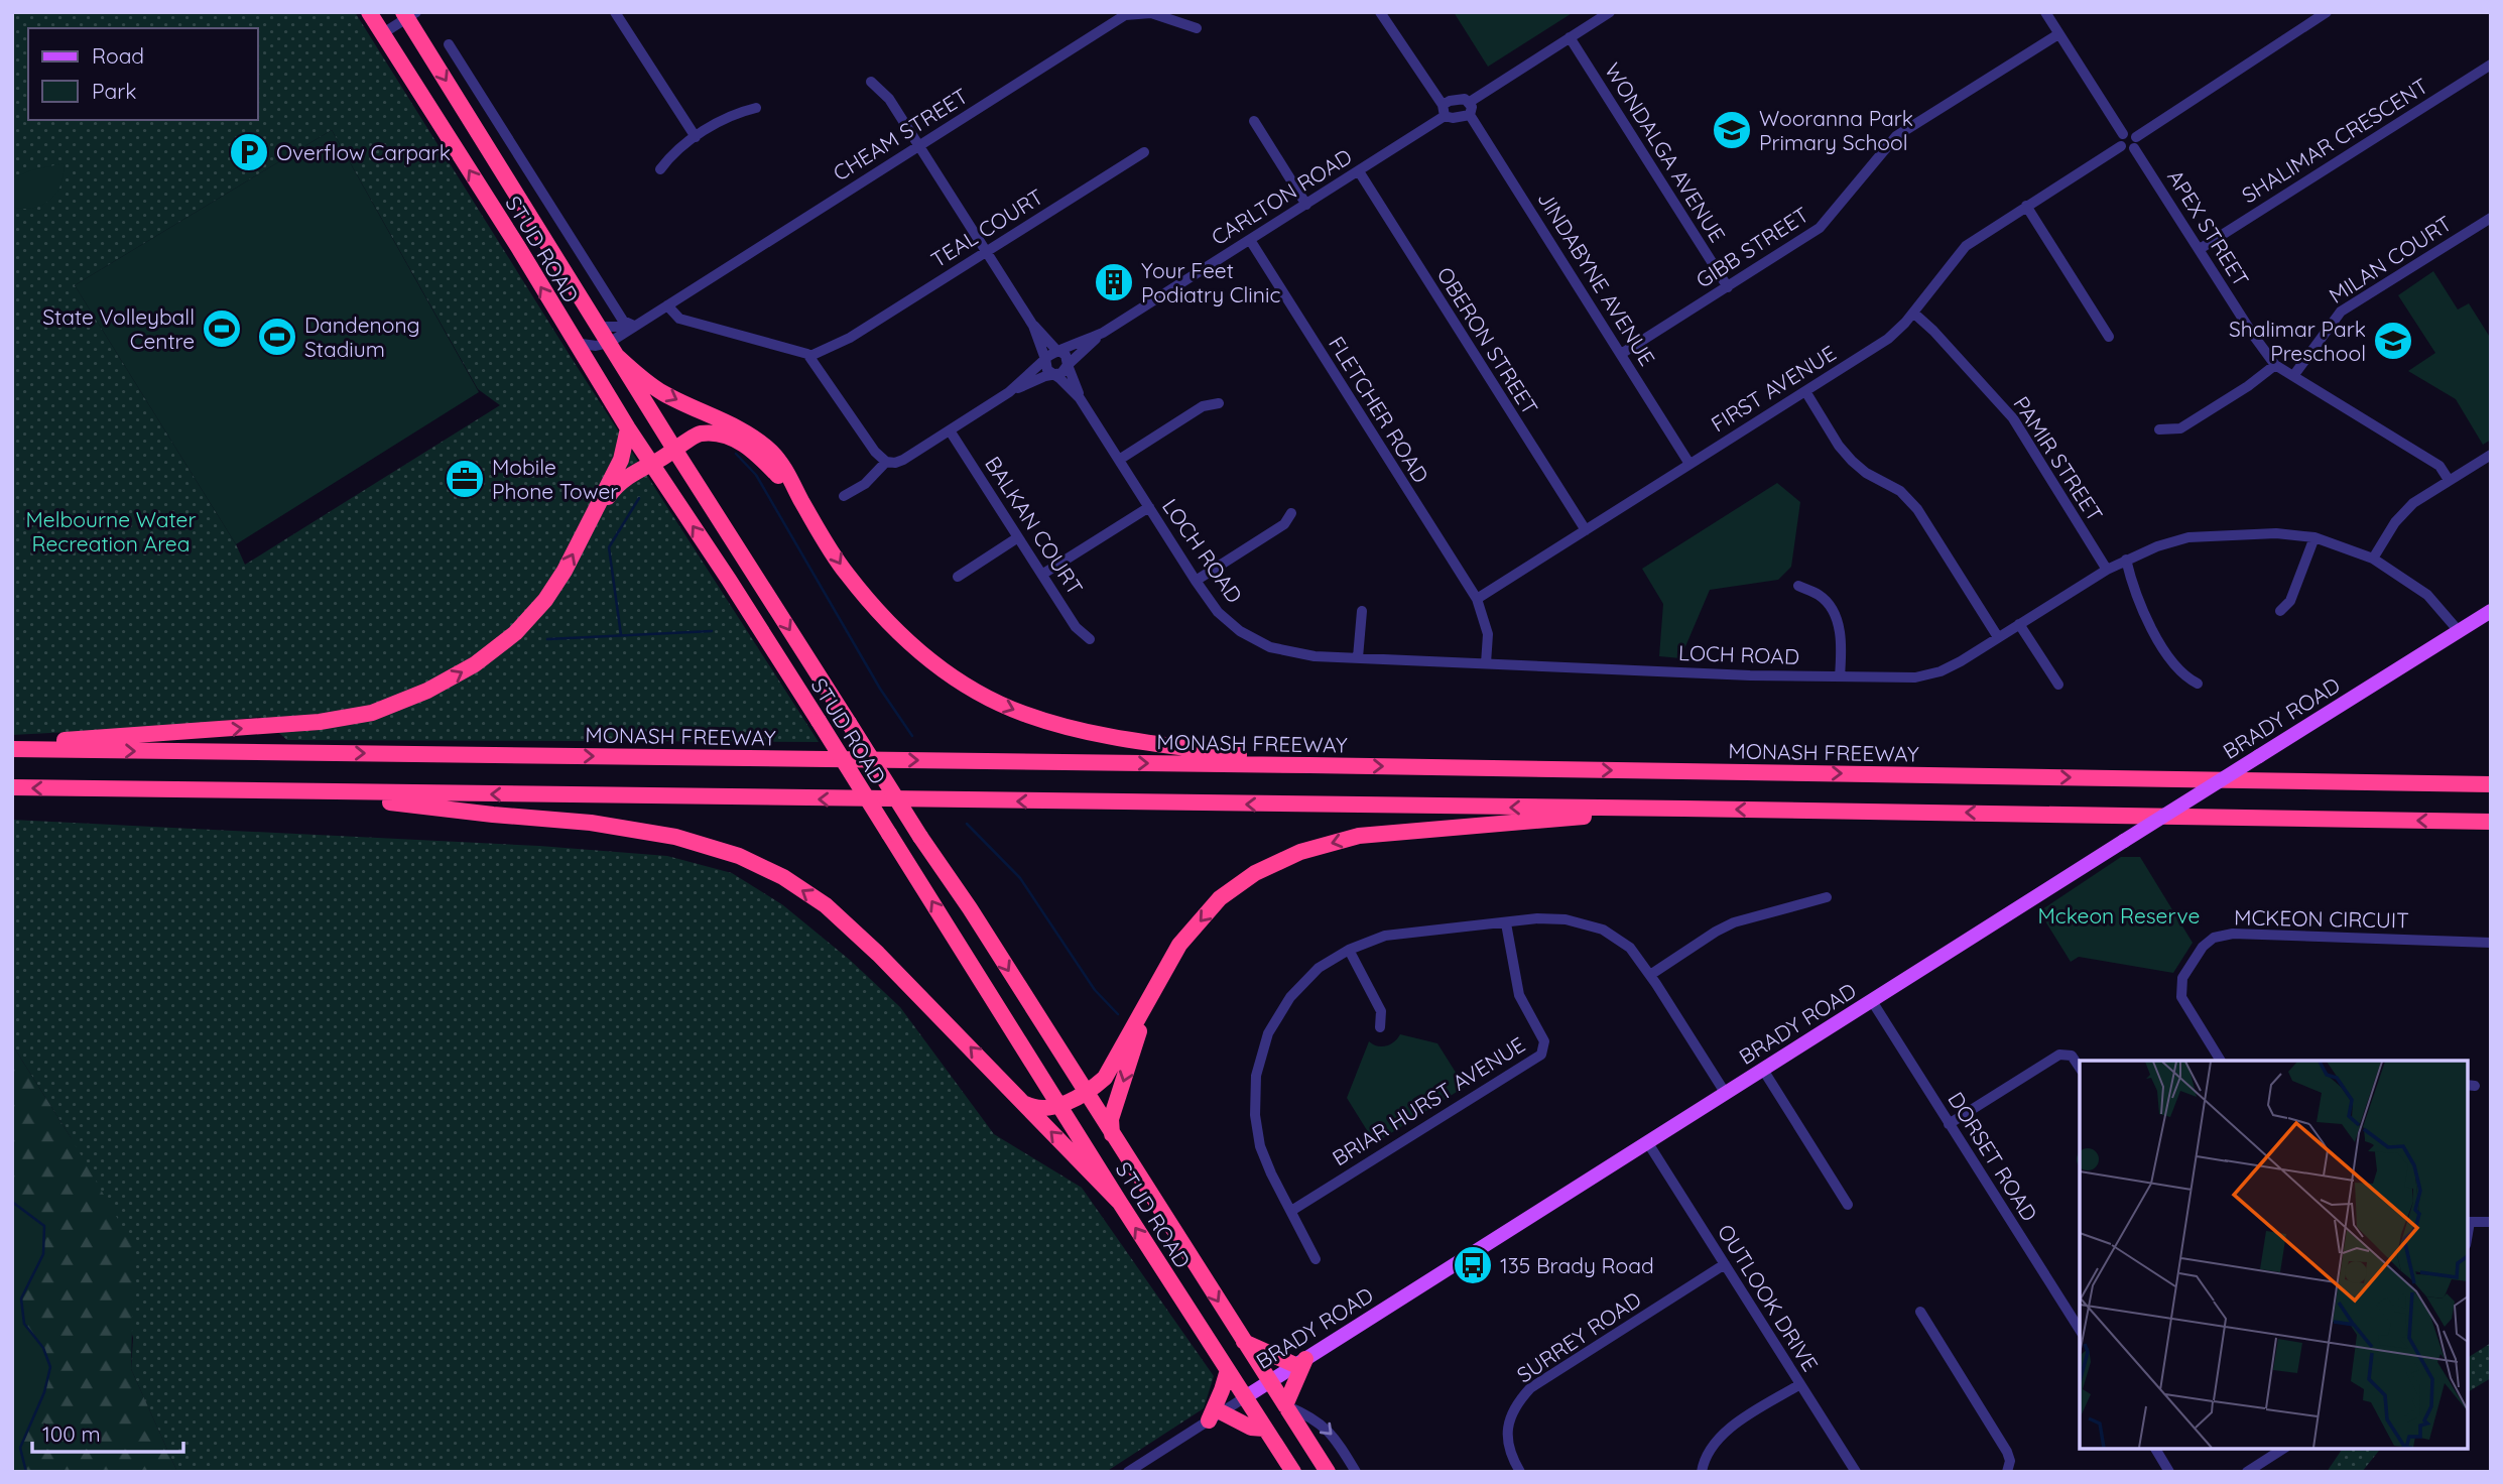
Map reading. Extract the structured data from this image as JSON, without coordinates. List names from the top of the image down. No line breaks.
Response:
{"streets":{"highway":["STUD ROAD","MONASH FREEWAY"],"main road":["BRADY ROAD"],"street":["CHEAM STREET","SHALIMAR CRESCENT","WONDALGA AVENUE","CARLTON ROAD","TEAL COURT","APEX STREET","GIBB STREET","MILAN COURT","JINDABYNE AVENUE","OBERON STREET","FIRST AVENUE","FLETCHER ROAD","PAMIR STREET","BALKAN COURT","LOCH ROAD","MCKEON CIRCUIT","BRIAR HURST AVENUE","DORSET ROAD","OUTLOOK DRIVE","SURREY ROAD"]},"crossings":[["CHEAM STREET","STUD ROAD"],["SHALIMAR CRESCENT","APEX STREET"],["WONDALGA AVENUE","GIBB STREET"],["CARLTON ROAD","OBERON STREET"],["CARLTON ROAD","FLETCHER ROAD"],["CARLTON ROAD","LOCH ROAD"],["APEX STREET","MILAN COURT"],["GIBB STREET","JINDABYNE AVENUE"],["STUD ROAD","BRADY ROAD"],["JINDABYNE AVENUE","FIRST AVENUE"],["OBERON STREET","FIRST AVENUE"],["FIRST AVENUE","FLETCHER ROAD"],["FIRST AVENUE","PAMIR STREET"],["PAMIR STREET","LOCH ROAD"],["LOCH ROAD","BRADY ROAD"],["BRADY ROAD","DORSET ROAD"],["BRADY ROAD","OUTLOOK DRIVE"],["OUTLOOK DRIVE","SURREY ROAD"]],"parks":["Melbourne Water Recreation Area","Mckeon Reserve"],"places":{"school or university":["Wooranna Park Primary School","Shalimar Park Preschool"],"parking":["Overflow Carpark"],"building":["Your Feet Podiatry Clinic"],"sports":["State Volleyball Centre","Dandenong Stadium"],"office":["Mobile Phone Tower"],"bus stop":["135 Brady Road"]},"legend":["Road","Park"],"scale_bar":"100 m"}
